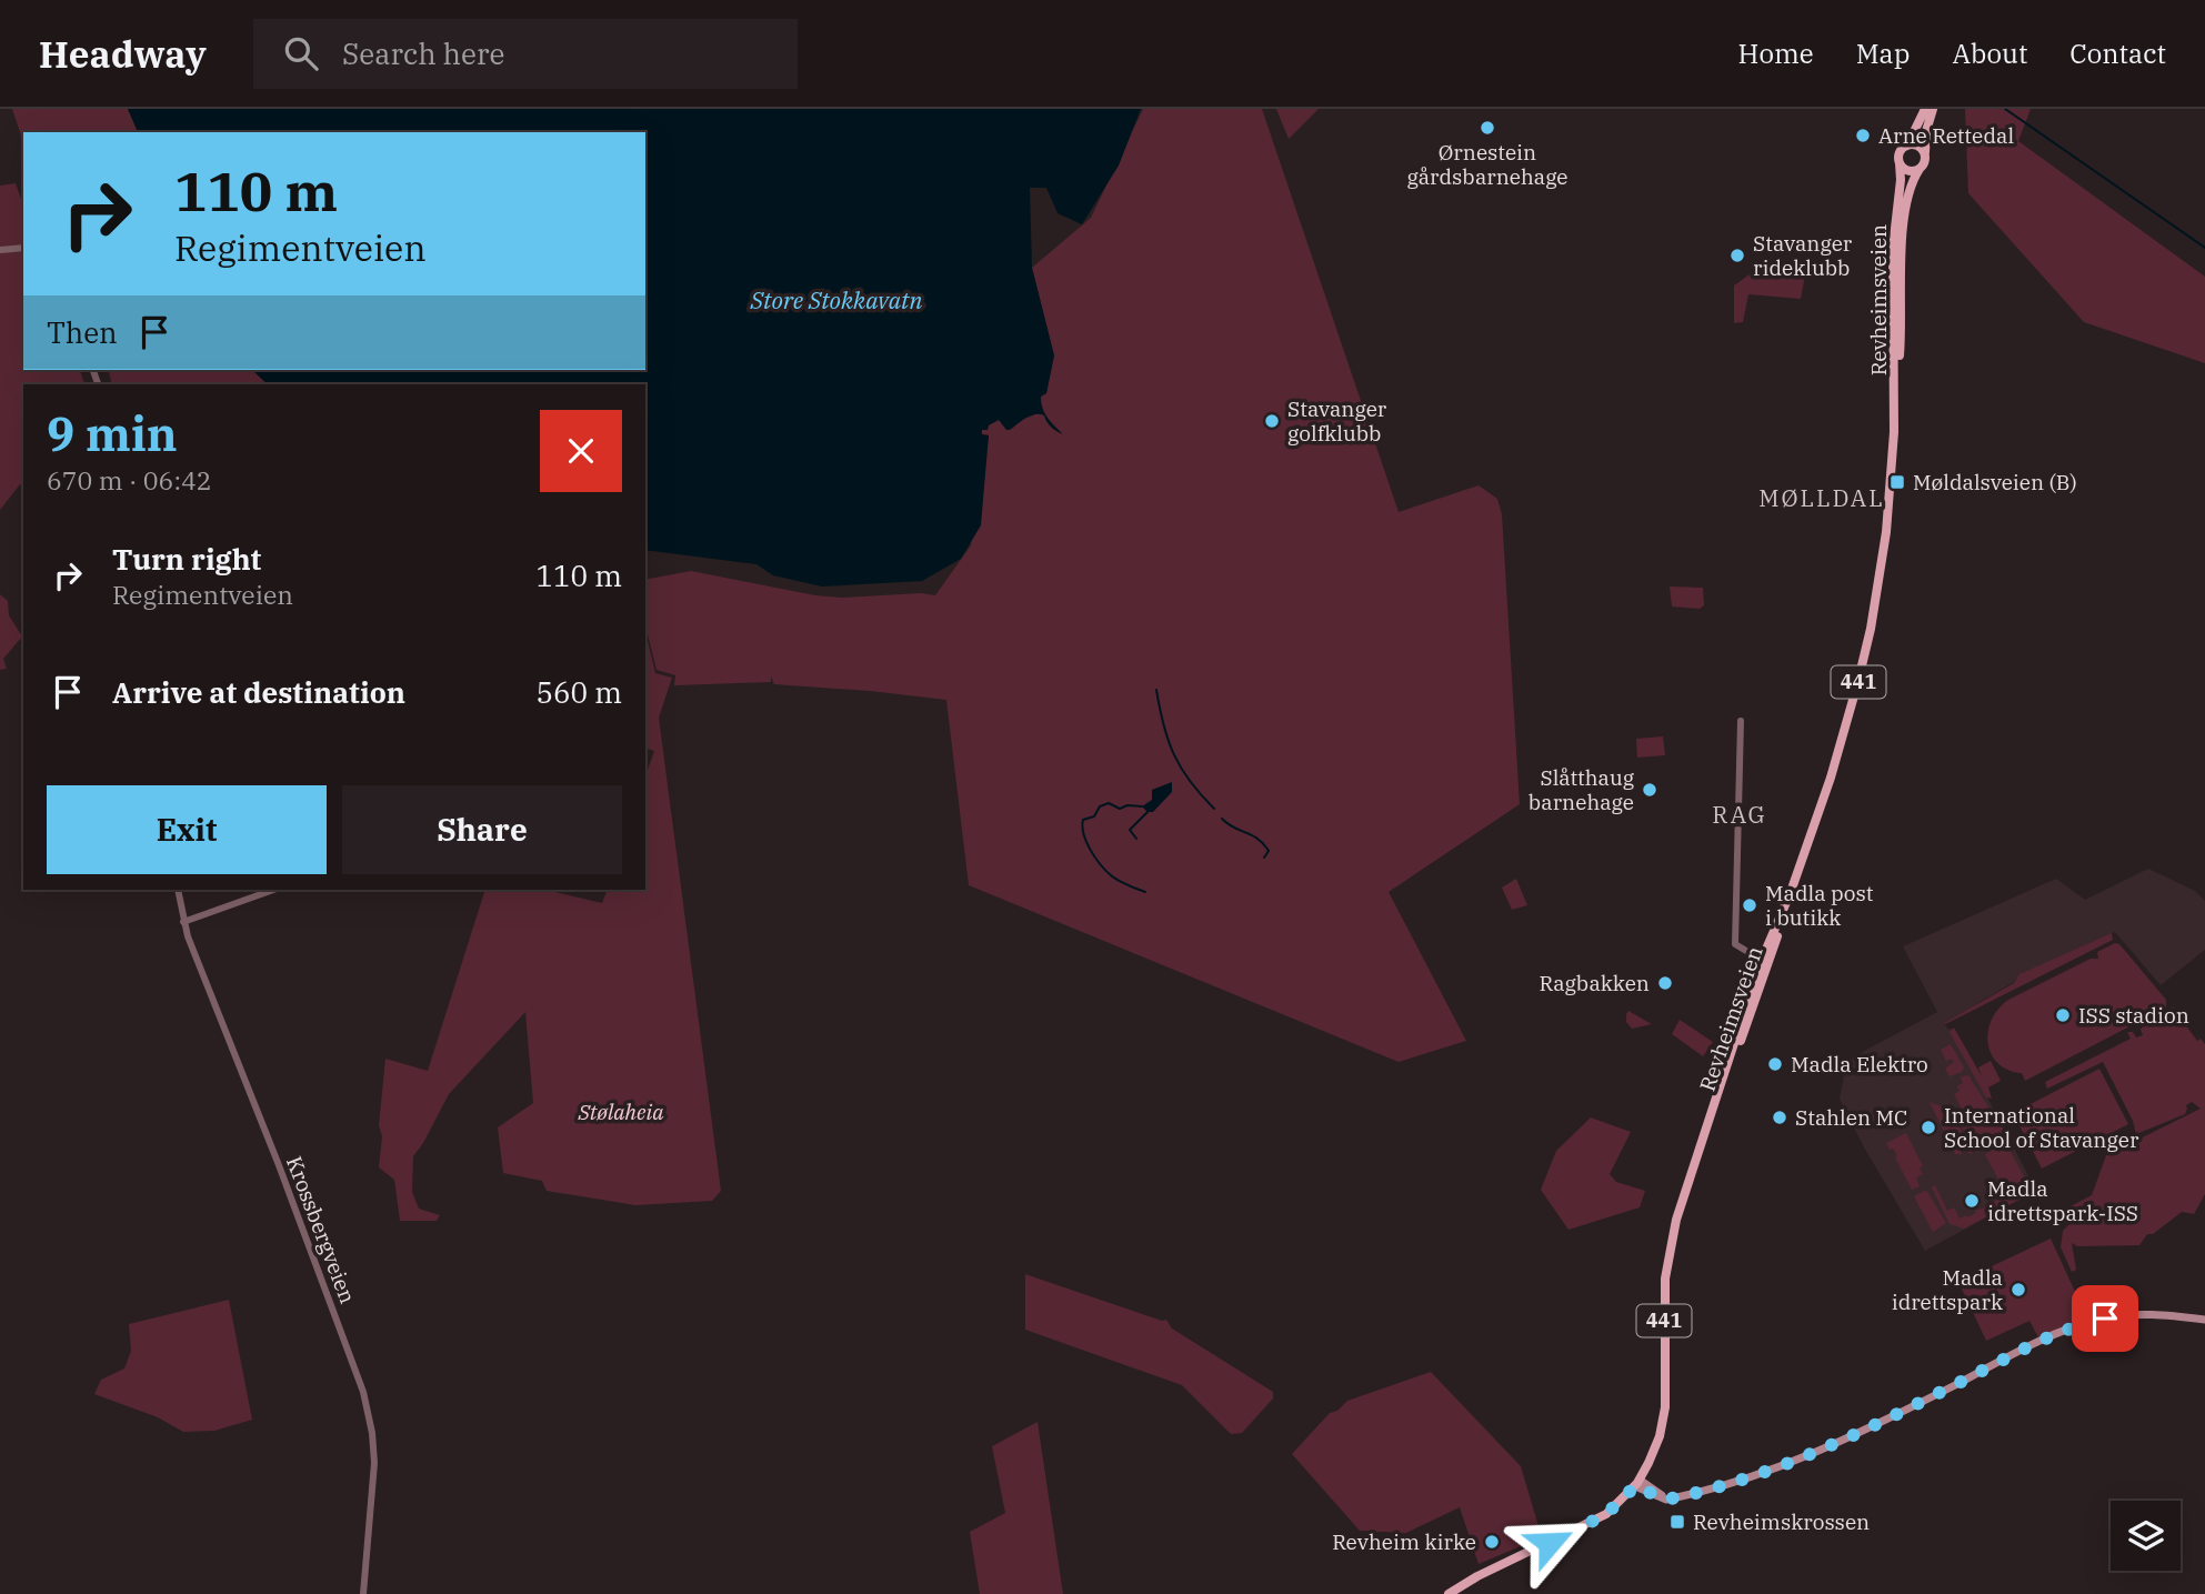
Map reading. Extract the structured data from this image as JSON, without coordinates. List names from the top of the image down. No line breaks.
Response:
{"streets":{"main road":["Revheimsveien","441"],"street":["Krossbergveien"]},"crossings":[["Revheimsveien","441"]],"districts":["MØLLDAL","RAG"],"water":["Store Stokkavatn"],"parks":["Stølaheia"],"places":{"other":["Ørnestein gårdsbarnehage","Arne Rettedal","Stavanger rideklubb","Stavanger golfklubb","Slåtthaug barnehage","Madla post i butikk","Ragbakken","ISS stadion","Madla Elektro","Stahlen MC","International School of Stavanger","Madla idrettspark-ISS","Madla idrettspark","Revheim kirke"],"transit":["Møldalsveien (B)","Revheimskrossen"]},"page":{"header":"Headway","search":"Search here","nav":["Home","Map","About","Contact"],"turn":["110 m","Regimentveien"],"then":"Then","heading":["9 min","670 m · 06:42"],"list":[{"name":"Turn right","note":"Regimentveien","value":"110 m"},{"name":"Arrive at destination","value":"560 m"}],"buttons":["Exit","Share"]}}
